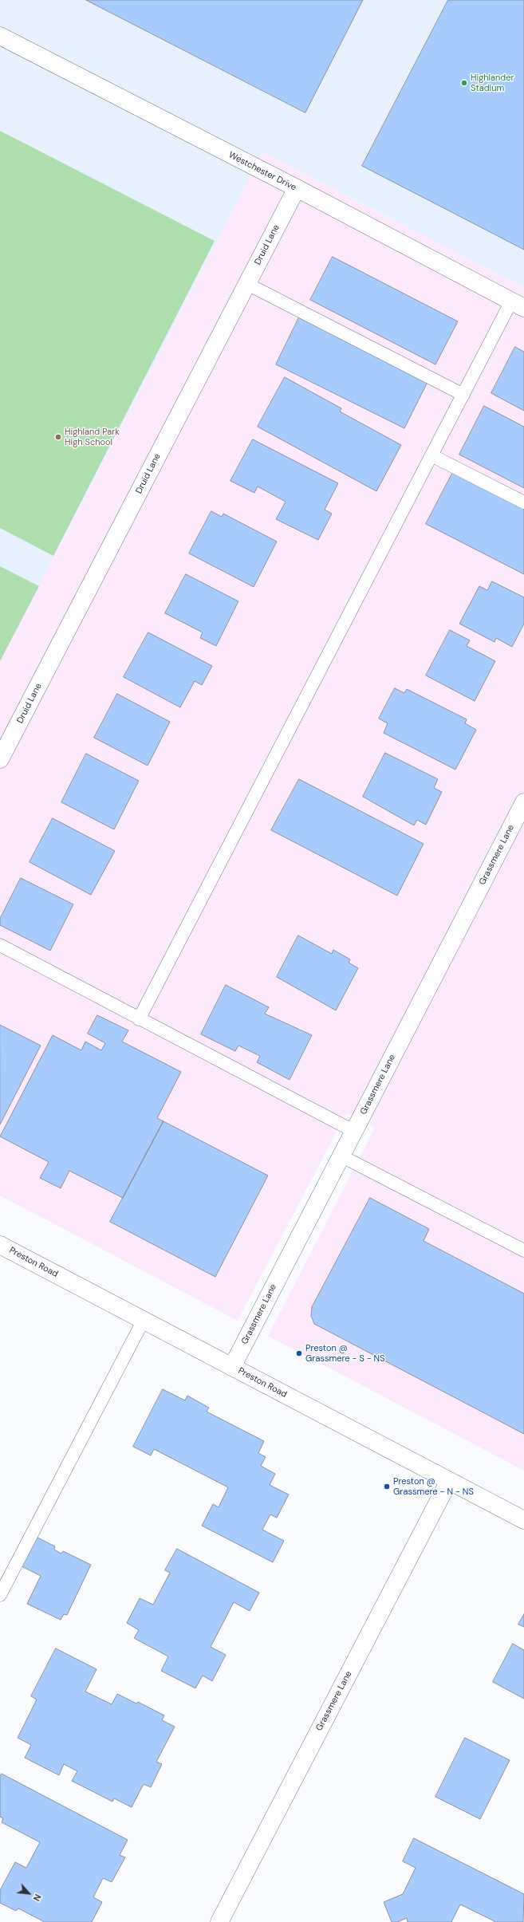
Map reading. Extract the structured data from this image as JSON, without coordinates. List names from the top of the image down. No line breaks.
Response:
{"streets":{"street":["Westchester Drive","Druid Lane","Grassmere Lane","Preston Road"]},"crossings":[["Westchester Drive","Druid Lane"],["Grassmere Lane","Preston Road"]],"places":["Highlander Stadium","Highland Park High School","Preston @ Grassmere - S - NS","Preston @ Grassmere - N - NS"],"north":"bottom right"}
